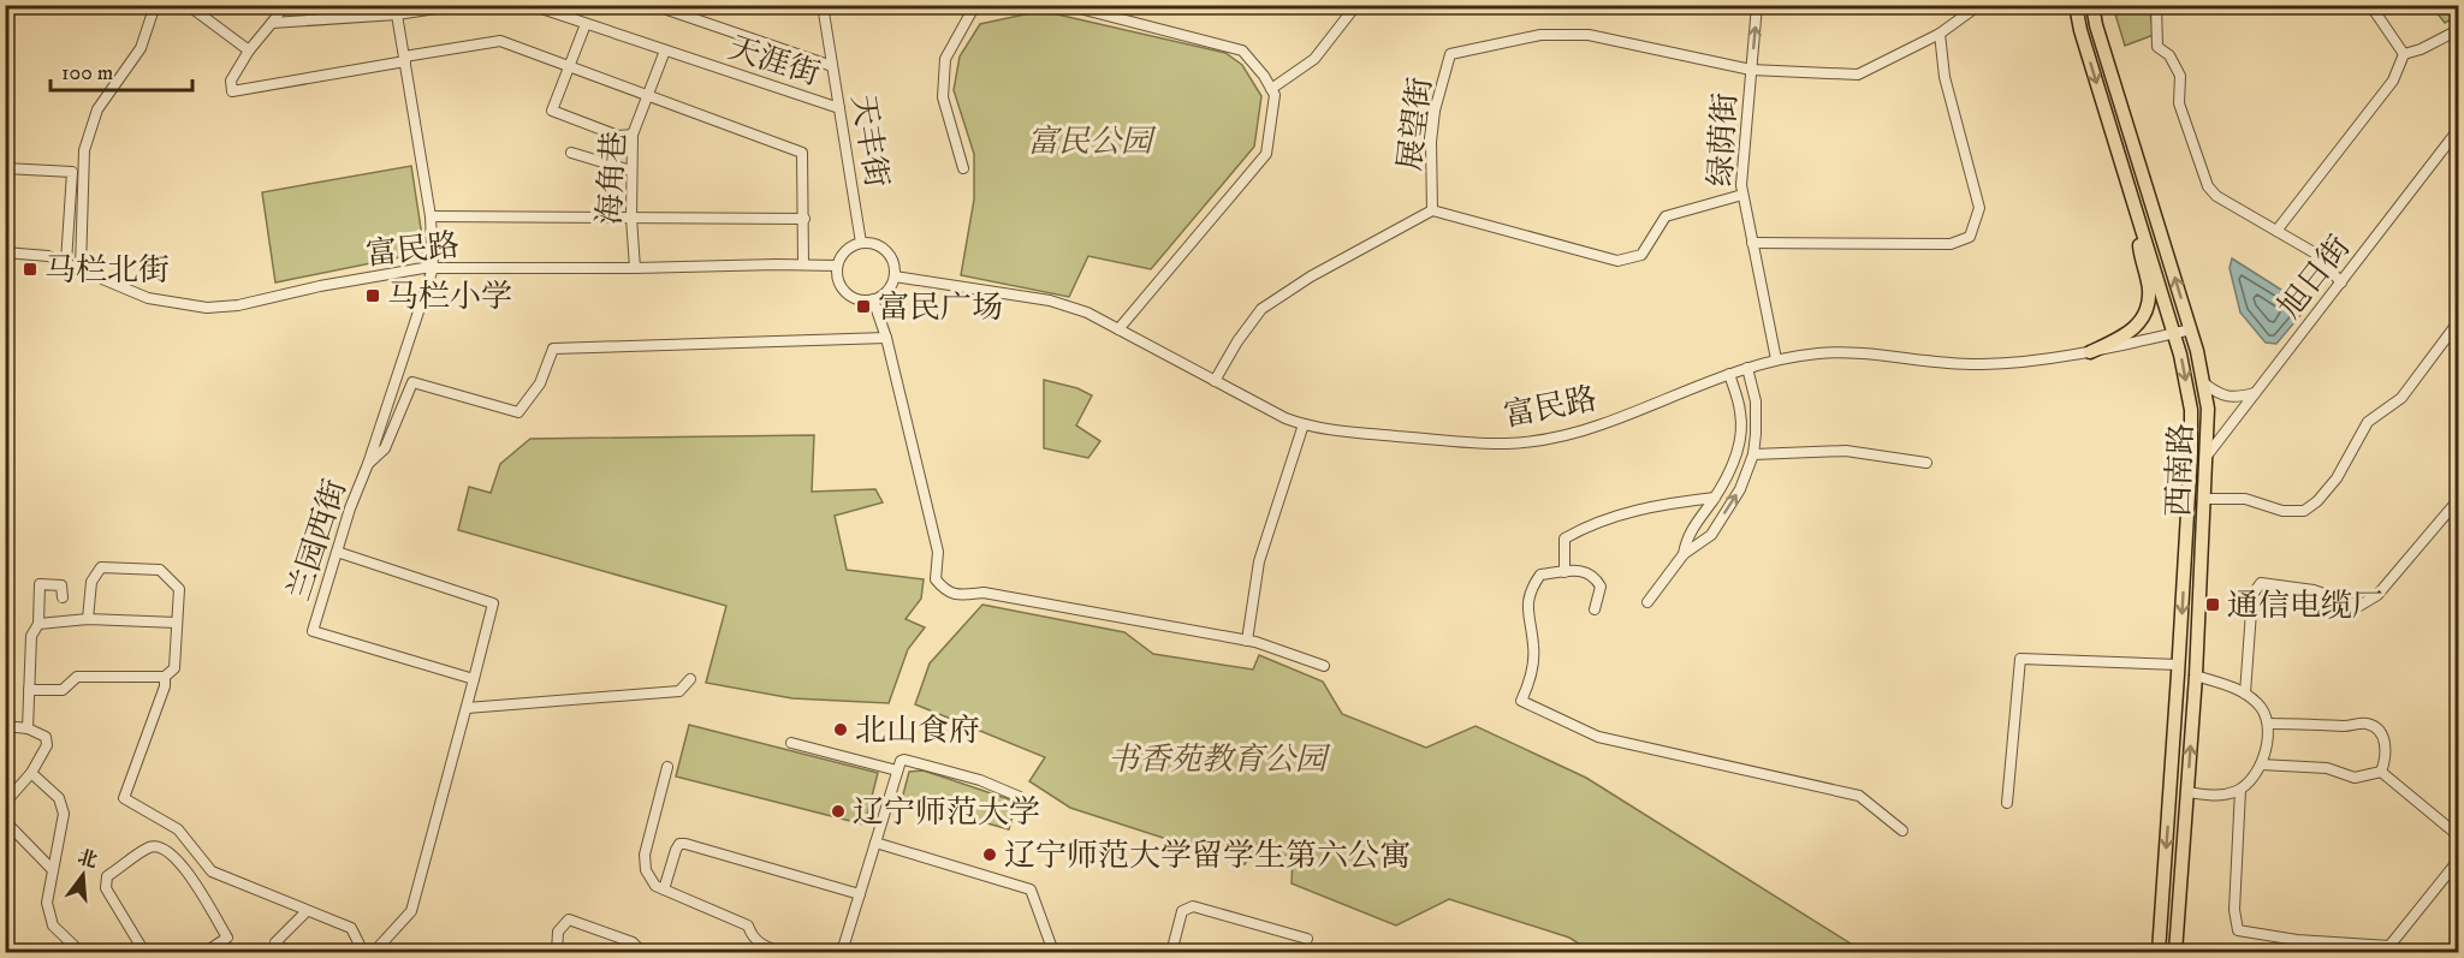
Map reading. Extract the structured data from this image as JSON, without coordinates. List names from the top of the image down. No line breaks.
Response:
{"streets":{"main road":["西南路"],"street":["天涯街","展望街","绿荫街","天丰街","海角巷","富民路","旭日街","兰园西街"]},"crossings":[["天涯街","天丰街"],["天涯街","海角巷"],["展望街","绿荫街"],["展望街","富民路"],["绿荫街","富民路"],["天丰街","富民路"],["海角巷","富民路"],["富民路","西南路"],["富民路","兰园西街"],["旭日街","西南路"]],"parks":["富民公园","书香苑教育公园"],"places":{"transit":["马栏北街","马栏小学","富民广场","通信电缆厂"],"other":["北山食府","辽宁师范大学","辽宁师范大学留学生第六公寓"]},"scale_bar":"100 m","north":"top"}
